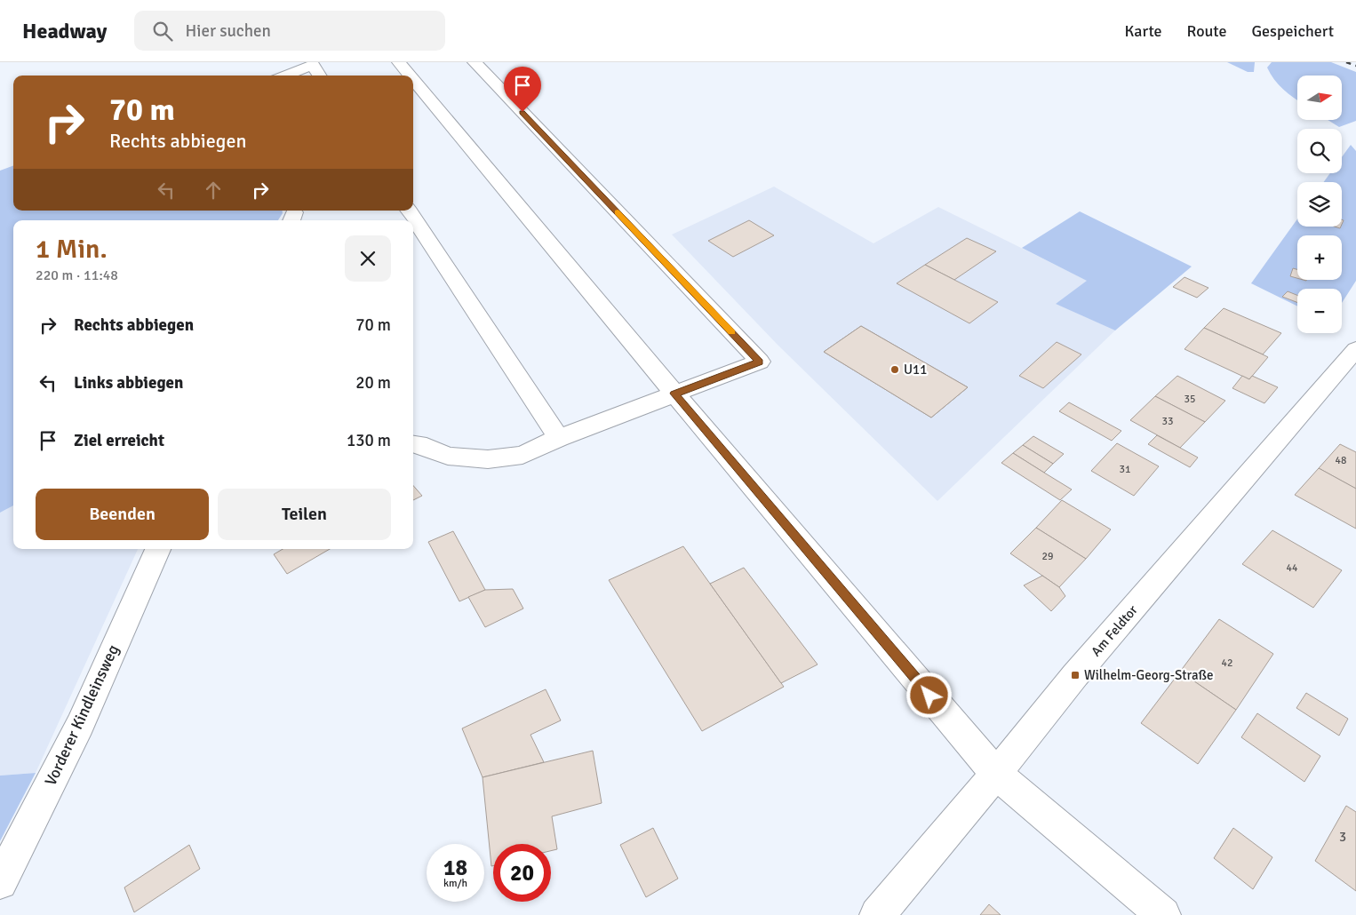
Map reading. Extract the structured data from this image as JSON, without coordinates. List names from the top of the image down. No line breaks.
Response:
{"streets":{"street":["Am Feldtor","Vorderer Kindleinsweg"]},"places":{"other":["U11"],"transit":["Wilhelm-Georg-Straße"]},"house_numbers":["35","33","48","31","29","44","42","3"],"north":"right","page":{"header":"Headway","search":"Hier suchen","nav":["Karte","Route","Gespeichert"],"map_buttons":["+","−"],"turn":["70 m","Rechts abbiegen"],"heading":["1 Min.","220 m · 11:48"],"list":[{"name":"Rechts abbiegen","value":"70 m"},{"name":"Links abbiegen","value":"20 m"},{"name":"Ziel erreicht","value":"130 m"}],"buttons":["Beenden","Teilen"],"speed":"18 km/h","limit":"20"}}
